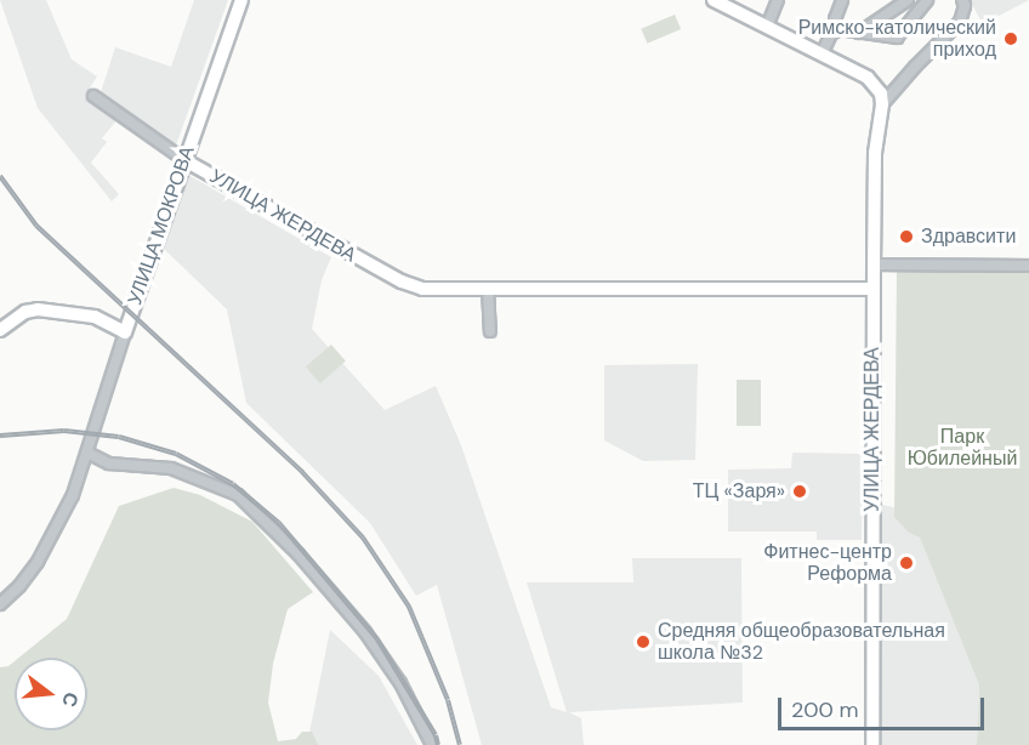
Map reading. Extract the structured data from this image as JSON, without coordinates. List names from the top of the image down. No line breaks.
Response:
{"streets":{"main road":["УЛИЦА ЖЕРДЕВА","УЛИЦА МОКРОВА"]},"crossings":[["УЛИЦА ЖЕРДЕВА","УЛИЦА МОКРОВА"]],"parks":["Парк Юбилейный"],"places":["Римско-католический приход","Здравсити","ТЦ «Заря»","Фитнес-центр Реформа","Средняя общеобразовательная школа №32"],"scale_bar":"200 m","north":"right"}
